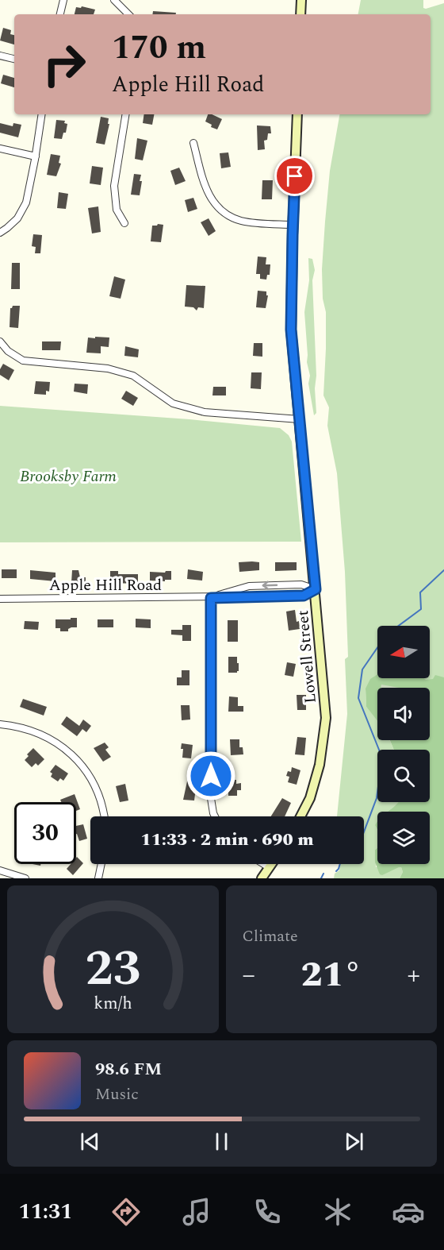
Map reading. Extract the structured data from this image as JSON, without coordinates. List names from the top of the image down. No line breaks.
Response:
{"streets":{"main road":["Lowell Street"],"street":["Apple Hill Road"]},"crossings":[["Apple Hill Road","Lowell Street"]],"parks":["Brooksby Farm"],"north":"left","page":{"turn":["170 m","Apple Hill Road"],"limit":"30","trip":"11:33 · 2 min · 690 m","tile":"Climate","heat":["−","21°","+"],"song":["98.6 FM","Music"],"tabs":"11:31","gauge":["23","km/h"]}}
